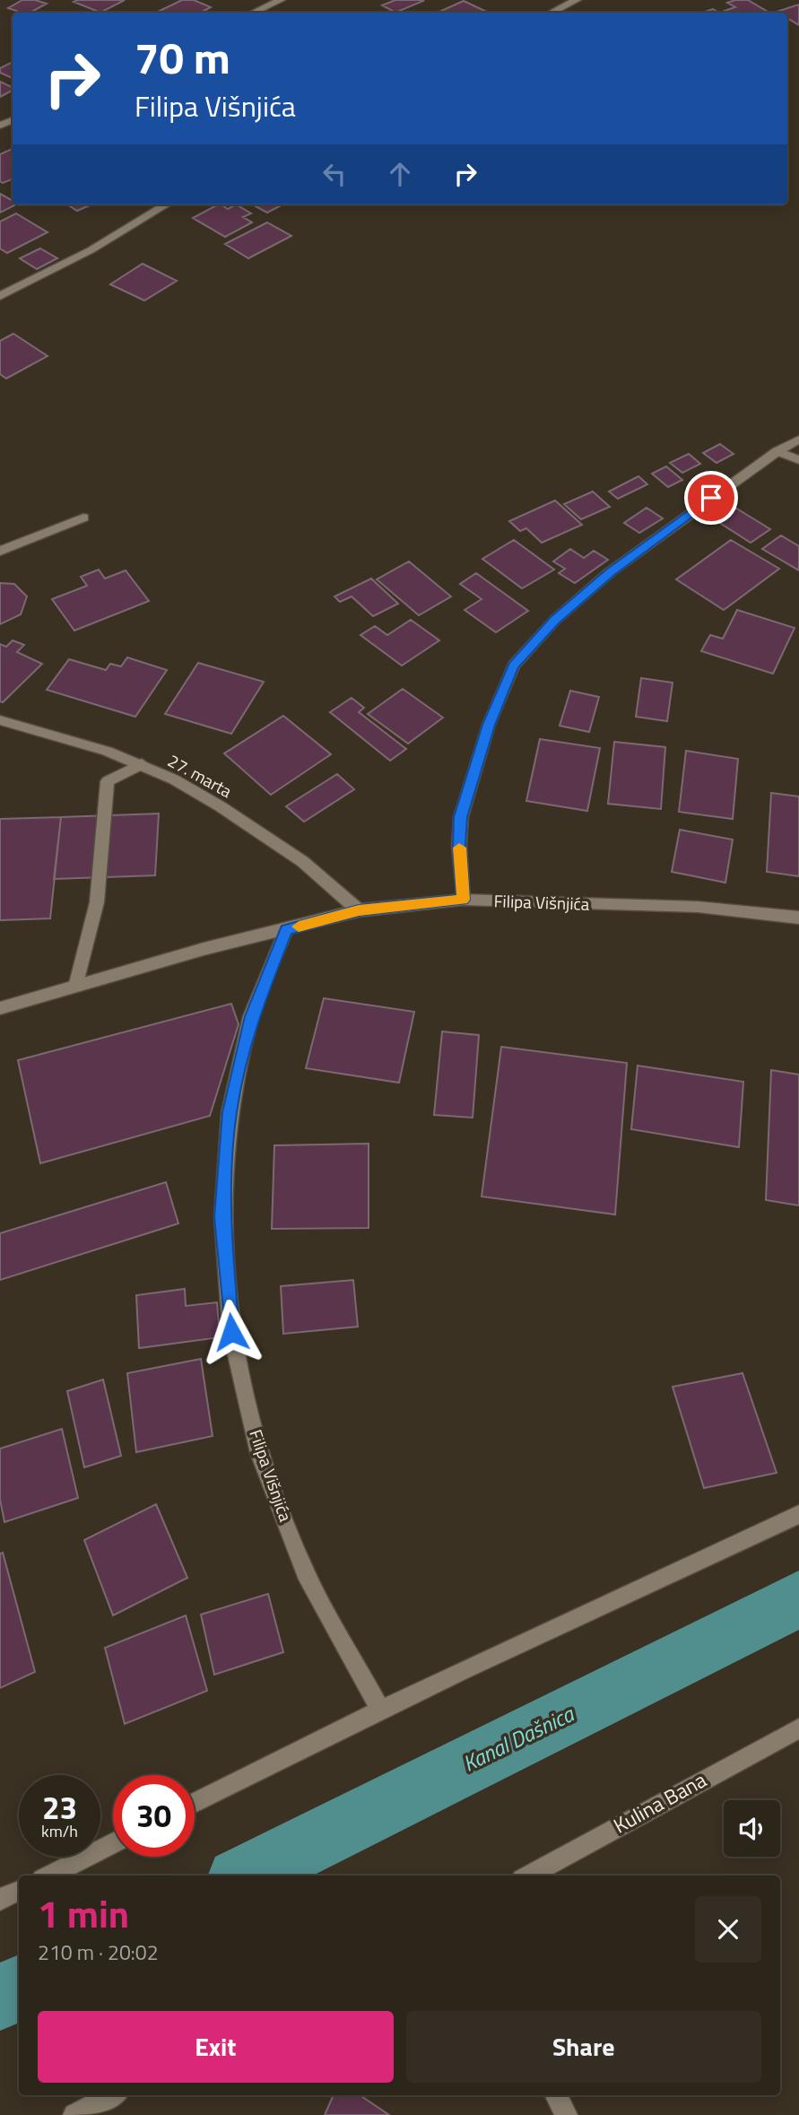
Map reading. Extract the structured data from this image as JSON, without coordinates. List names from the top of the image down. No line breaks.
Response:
{"streets":{"street":["27. marta","Filipa Višnjića","Kulina Bana"]},"crossings":[["27. marta","Filipa Višnjića"]],"water":["Kanal Dašnica"],"page":{"turn":["70 m","Filipa Višnjića"],"speed":"23 km/h","limit":"30","heading":["1 min","210 m · 20:02"],"buttons":["Exit","Share"]}}
